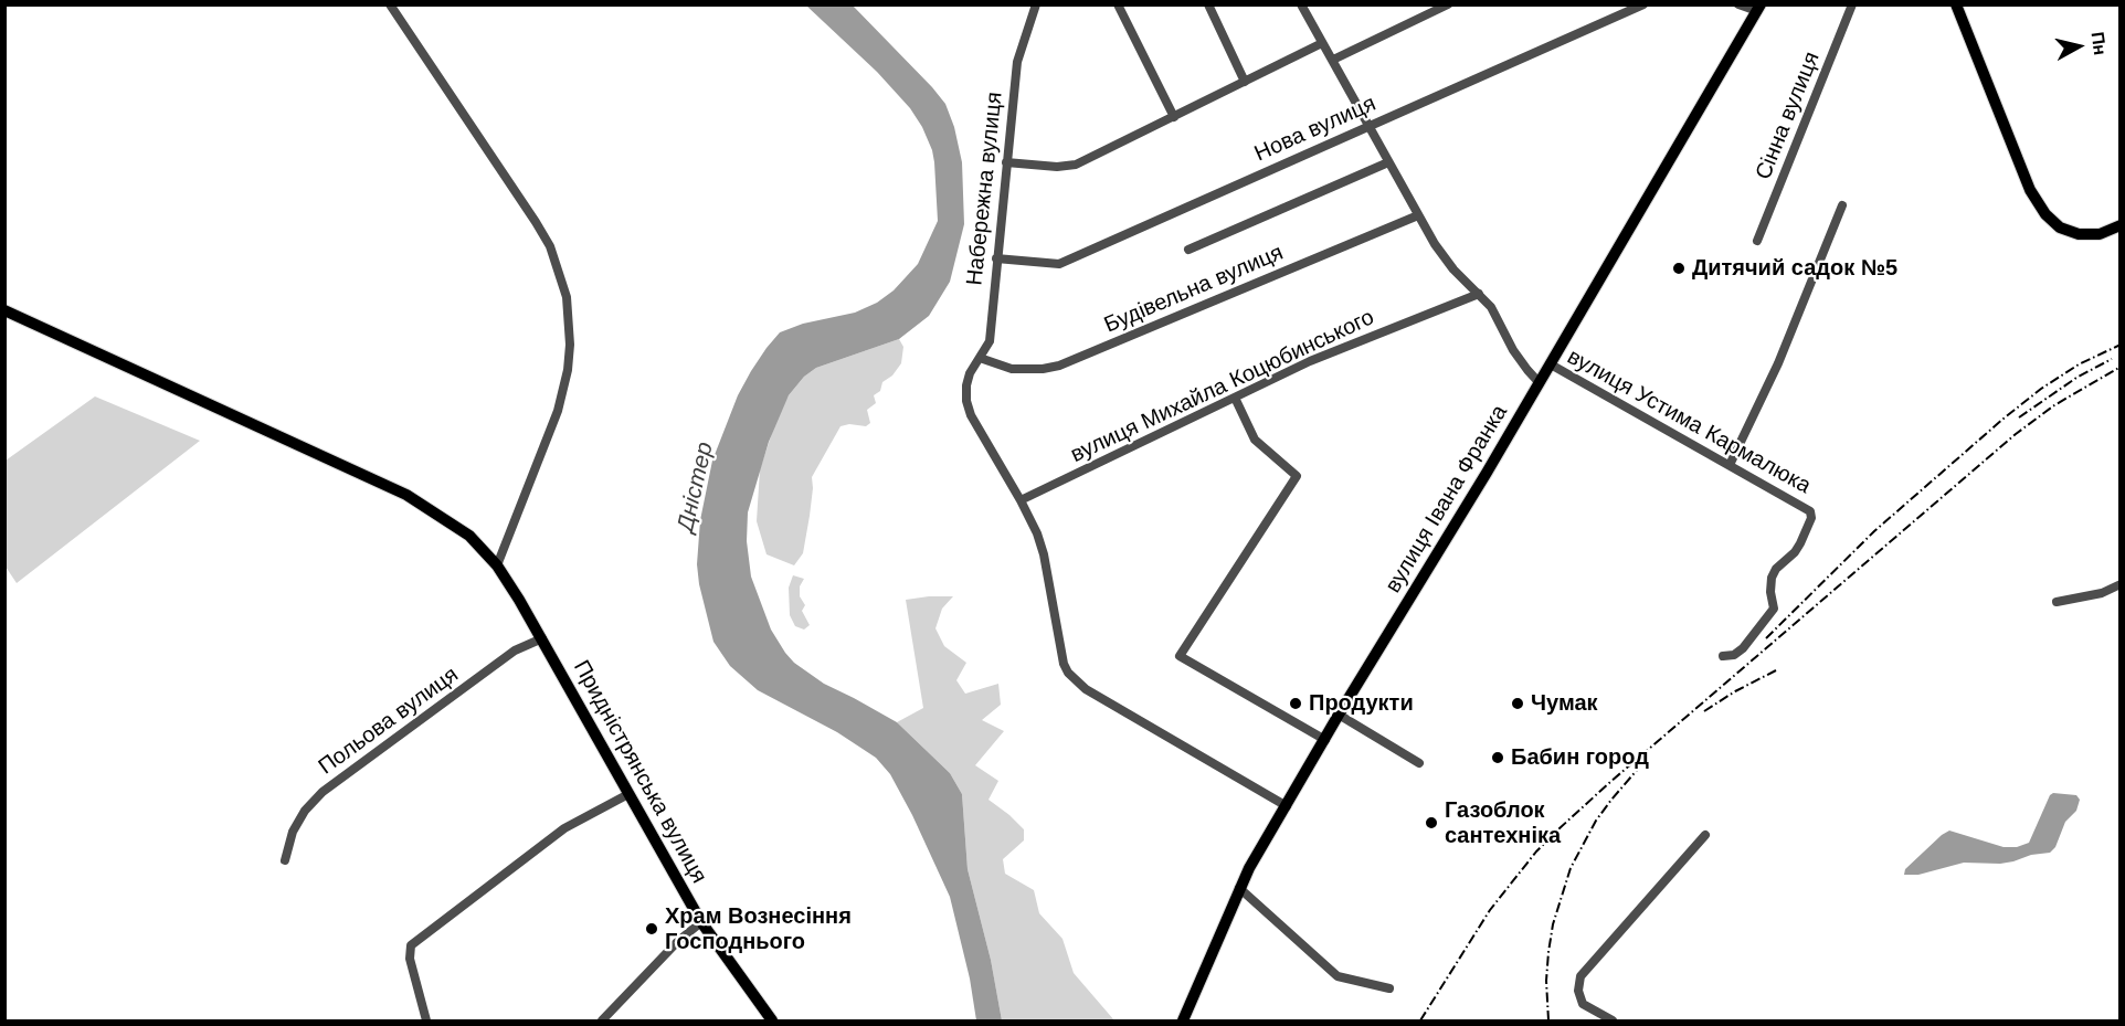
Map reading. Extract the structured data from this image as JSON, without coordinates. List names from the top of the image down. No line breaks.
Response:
{"streets":{"main road":["вулиця Івана Франка","Придністрянська вулиця"],"street":["Сінна вулиця","Нова вулиця","Набережна вулиця","Будівельна вулиця","вулиця Михайла Коцюбинського","вулиця Устима Кармалюка","Польова вулиця"]},"crossings":[["Нова вулиця","Набережна вулиця"],["Набережна вулиця","Будівельна вулиця"],["Набережна вулиця","вулиця Михайла Коцюбинського"],["вулиця Устима Кармалюка","вулиця Івана Франка"],["Польова вулиця","Придністрянська вулиця"]],"water":["Дністер"],"places":["Дитячий садок №5","Продукти","Чумак","Бабин город","Газоблок сантехніка","Храм Вознесіння Господнього"],"north":"right"}
